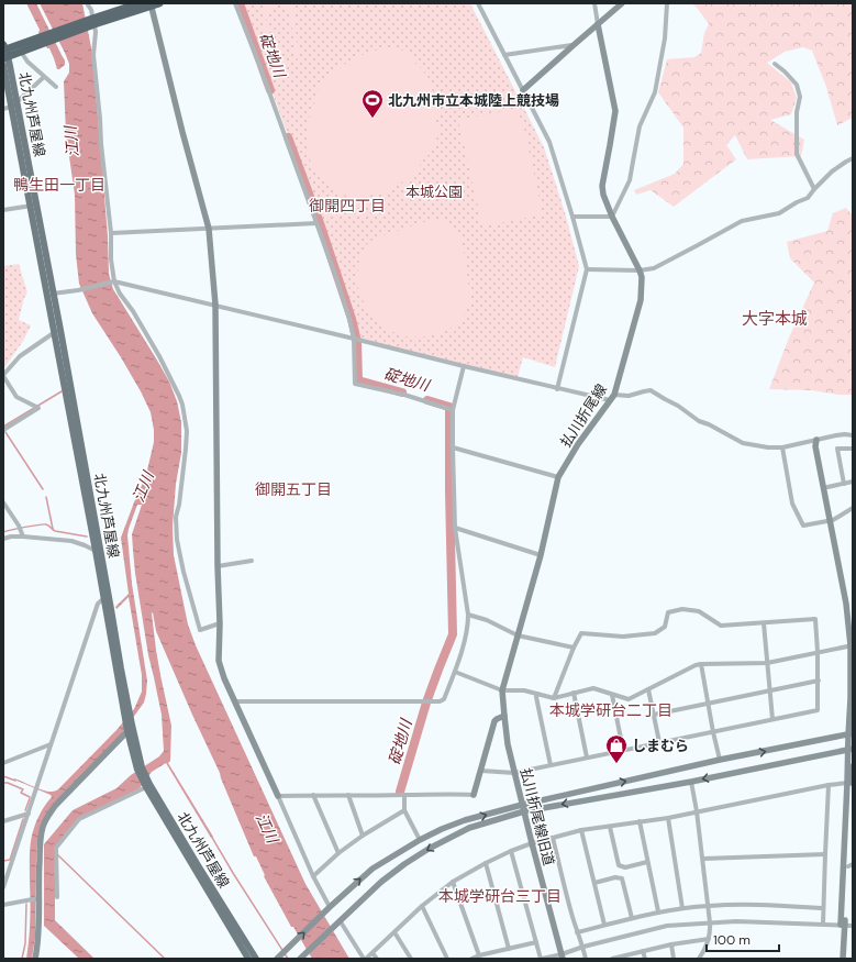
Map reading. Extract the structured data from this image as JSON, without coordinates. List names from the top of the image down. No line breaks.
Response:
{"streets":{"main road":["北九州芦屋線"],"street":["払川折尾線","払川折尾線旧道"]},"crossings":[["払川折尾線","払川折尾線旧道"]],"districts":["鴨生田一丁目","御開四丁目","大字本城","御開五丁目","本城学研台二丁目","本城学研台三丁目"],"water":["碇地川","江川"],"parks":["本城公園"],"places":{"sports":["北九州市立本城陸上競技場"],"shop":["しまむら"]},"scale_bar":"100 m"}
